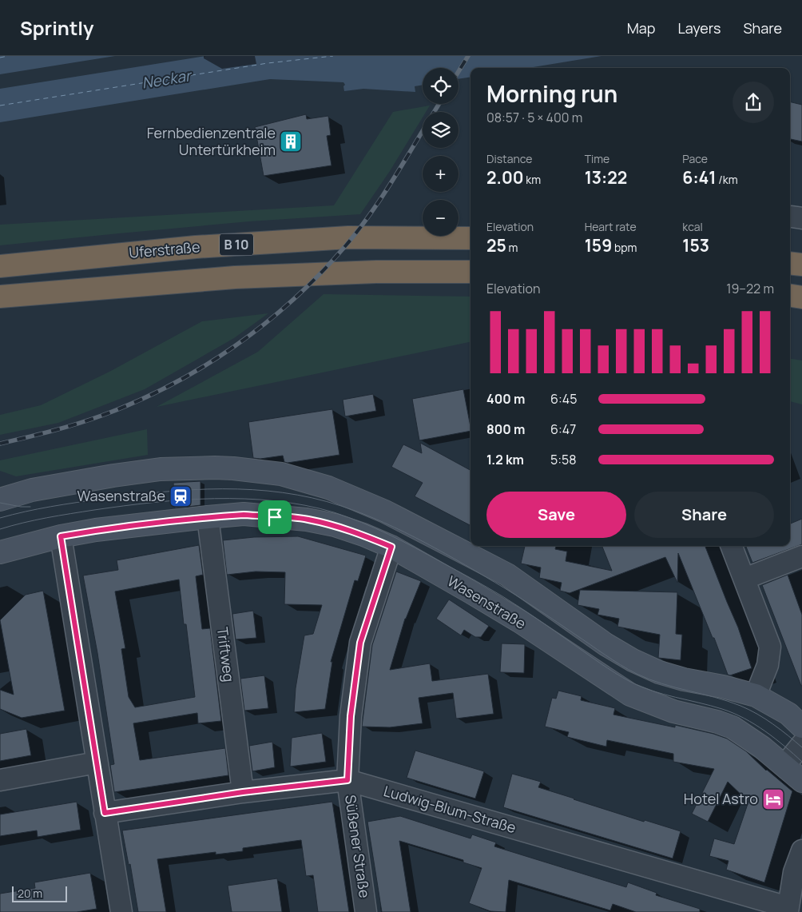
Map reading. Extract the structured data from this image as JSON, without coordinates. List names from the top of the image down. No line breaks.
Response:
{"streets":{"highway":["B 10","Uferstraße"],"street":["Wasenstraße","Triftweg","Ludwig-Blum-Straße","Süßener Straße"]},"crossings":[["Wasenstraße","Triftweg"],["Wasenstraße","Süßener Straße"],["Triftweg","Ludwig-Blum-Straße"],["Ludwig-Blum-Straße","Süßener Straße"]],"water":["Neckar"],"places":{"building":["Fernbedienzentrale Untertürkheim"],"station":["Wasenstraße"],"hotel":["Hotel Astro"]},"scale_bar":"20 m","page":{"header":"Sprintly","nav":["Map","Layers","Share"],"map_buttons":["+","−"],"heading":["Morning run","08:57 · 5 × 400 m"],"stats":[["Distance","2.00 km"],["Time","13:22"],["Pace","6:41 /km"],["Elevation","25 m"],["Heart rate","159 bpm"],["kcal","153"]],"chart":["Elevation","19–22 m"],"list":[{"name":"400 m","note":"6:45"},{"name":"800 m","note":"6:47"},{"name":"1.2 km","note":"5:58"}],"buttons":["Save","Share"],"scale":"20 m"}}
